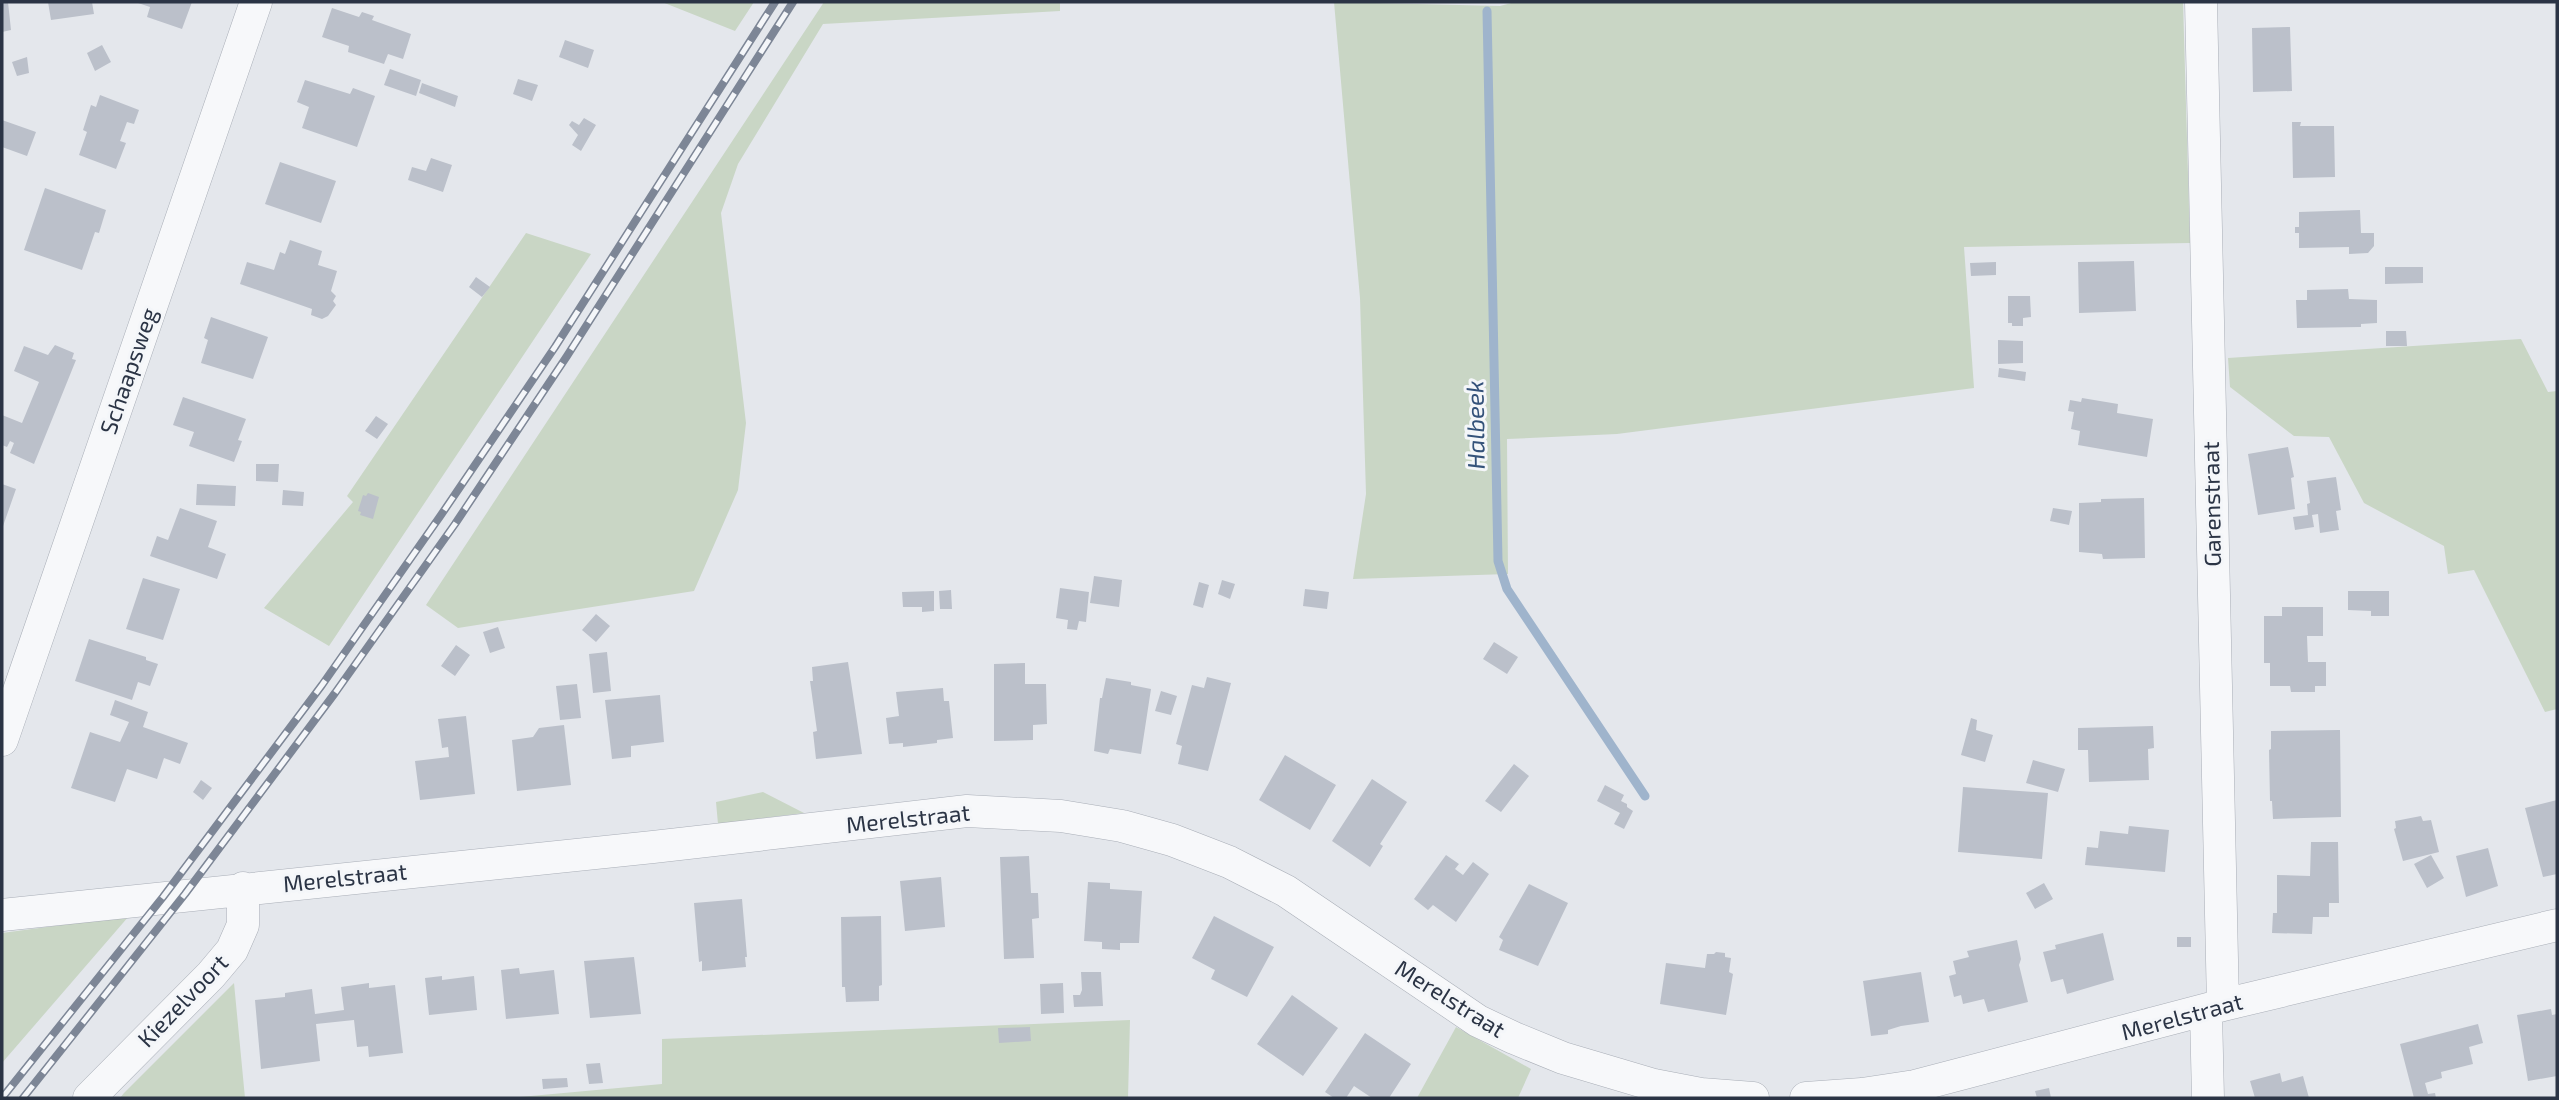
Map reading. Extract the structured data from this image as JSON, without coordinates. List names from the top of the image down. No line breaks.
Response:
{"streets":{"street":["Schaapsweg","Garenstraat","Merelstraat","Kiezelvoort"]},"crossings":[["Garenstraat","Merelstraat"],["Merelstraat","Kiezelvoort"]],"water":["Halbeek"]}
